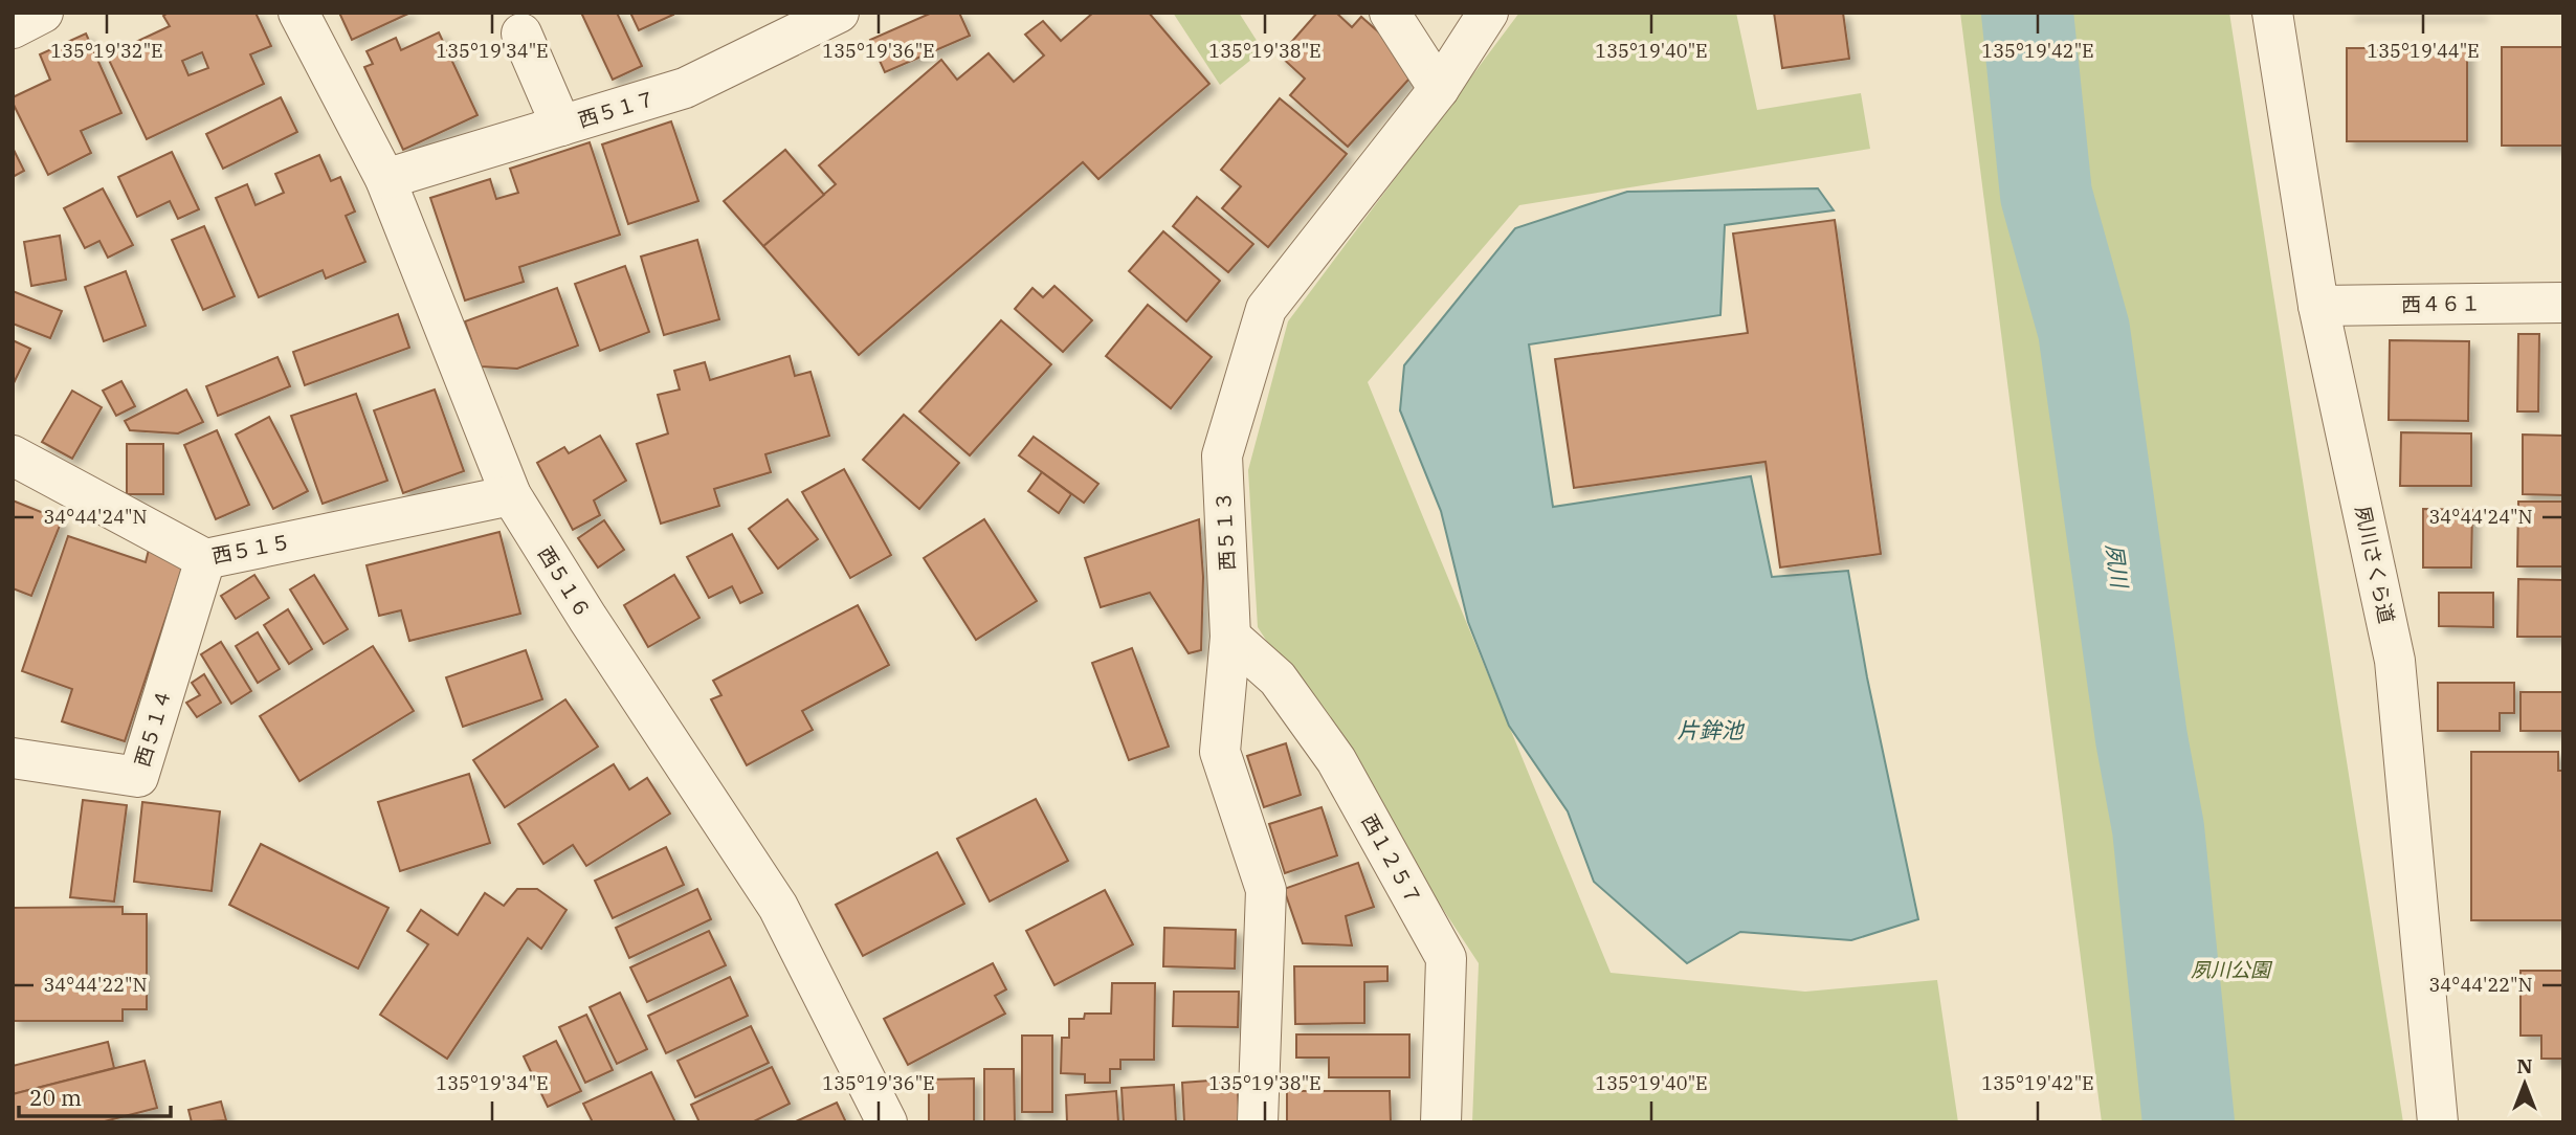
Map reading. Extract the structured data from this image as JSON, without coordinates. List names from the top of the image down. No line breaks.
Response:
{"streets":{"street":["西５１７","西４６１","西５１３","西５１５","夙川さくら道","西５１６","西５１４","西１２５７"]},"crossings":[["西５１７","西５１６"],["西４６１","夙川さくら道"],["西５１３","西１２５７"],["西５１５","西５１６"],["西５１５","西５１４"]],"water":["夙川","片鉾池"],"parks":["夙川公園"],"scale_bar":"20 m","north":"top","coordinates":["135°19'32\"E","135°19'34\"E","135°19'36\"E","135°19'38\"E","135°19'40\"E","135°19'42\"E","135°19'44\"E","34°44'24\"N","34°44'22\"N"]}
